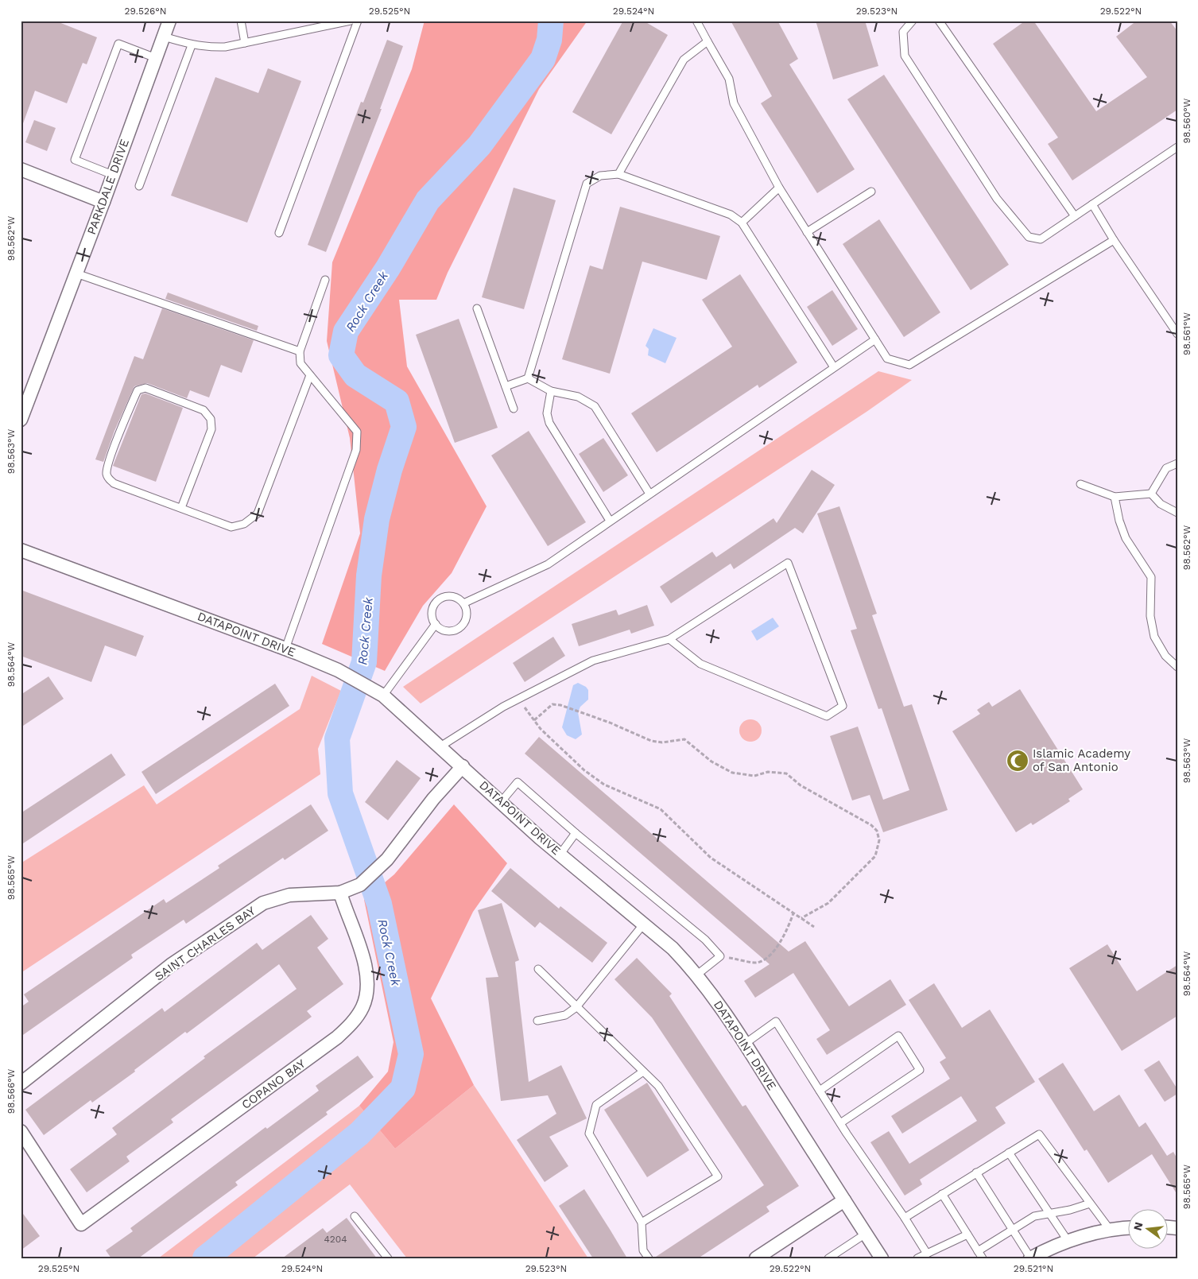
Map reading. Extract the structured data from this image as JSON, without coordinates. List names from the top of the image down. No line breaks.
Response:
{"streets":{"street":["PARKDALE DRIVE","DATAPOINT DRIVE","SAINT CHARLES BAY","COPANO BAY"]},"crossings":[["DATAPOINT DRIVE","SAINT CHARLES BAY"],["SAINT CHARLES BAY","COPANO BAY"]],"water":["Rock Creek"],"places":{"mosque":["Islamic Academy of San Antonio"]},"house_numbers":["4204"],"north":"left","coordinates":["29.526°N","29.525°N","29.524°N","29.523°N","29.522°N","98.560°W","98.562°W","98.561°W","98.563°W","98.564°W","98.565°W","98.566°W","29.521°N"]}
